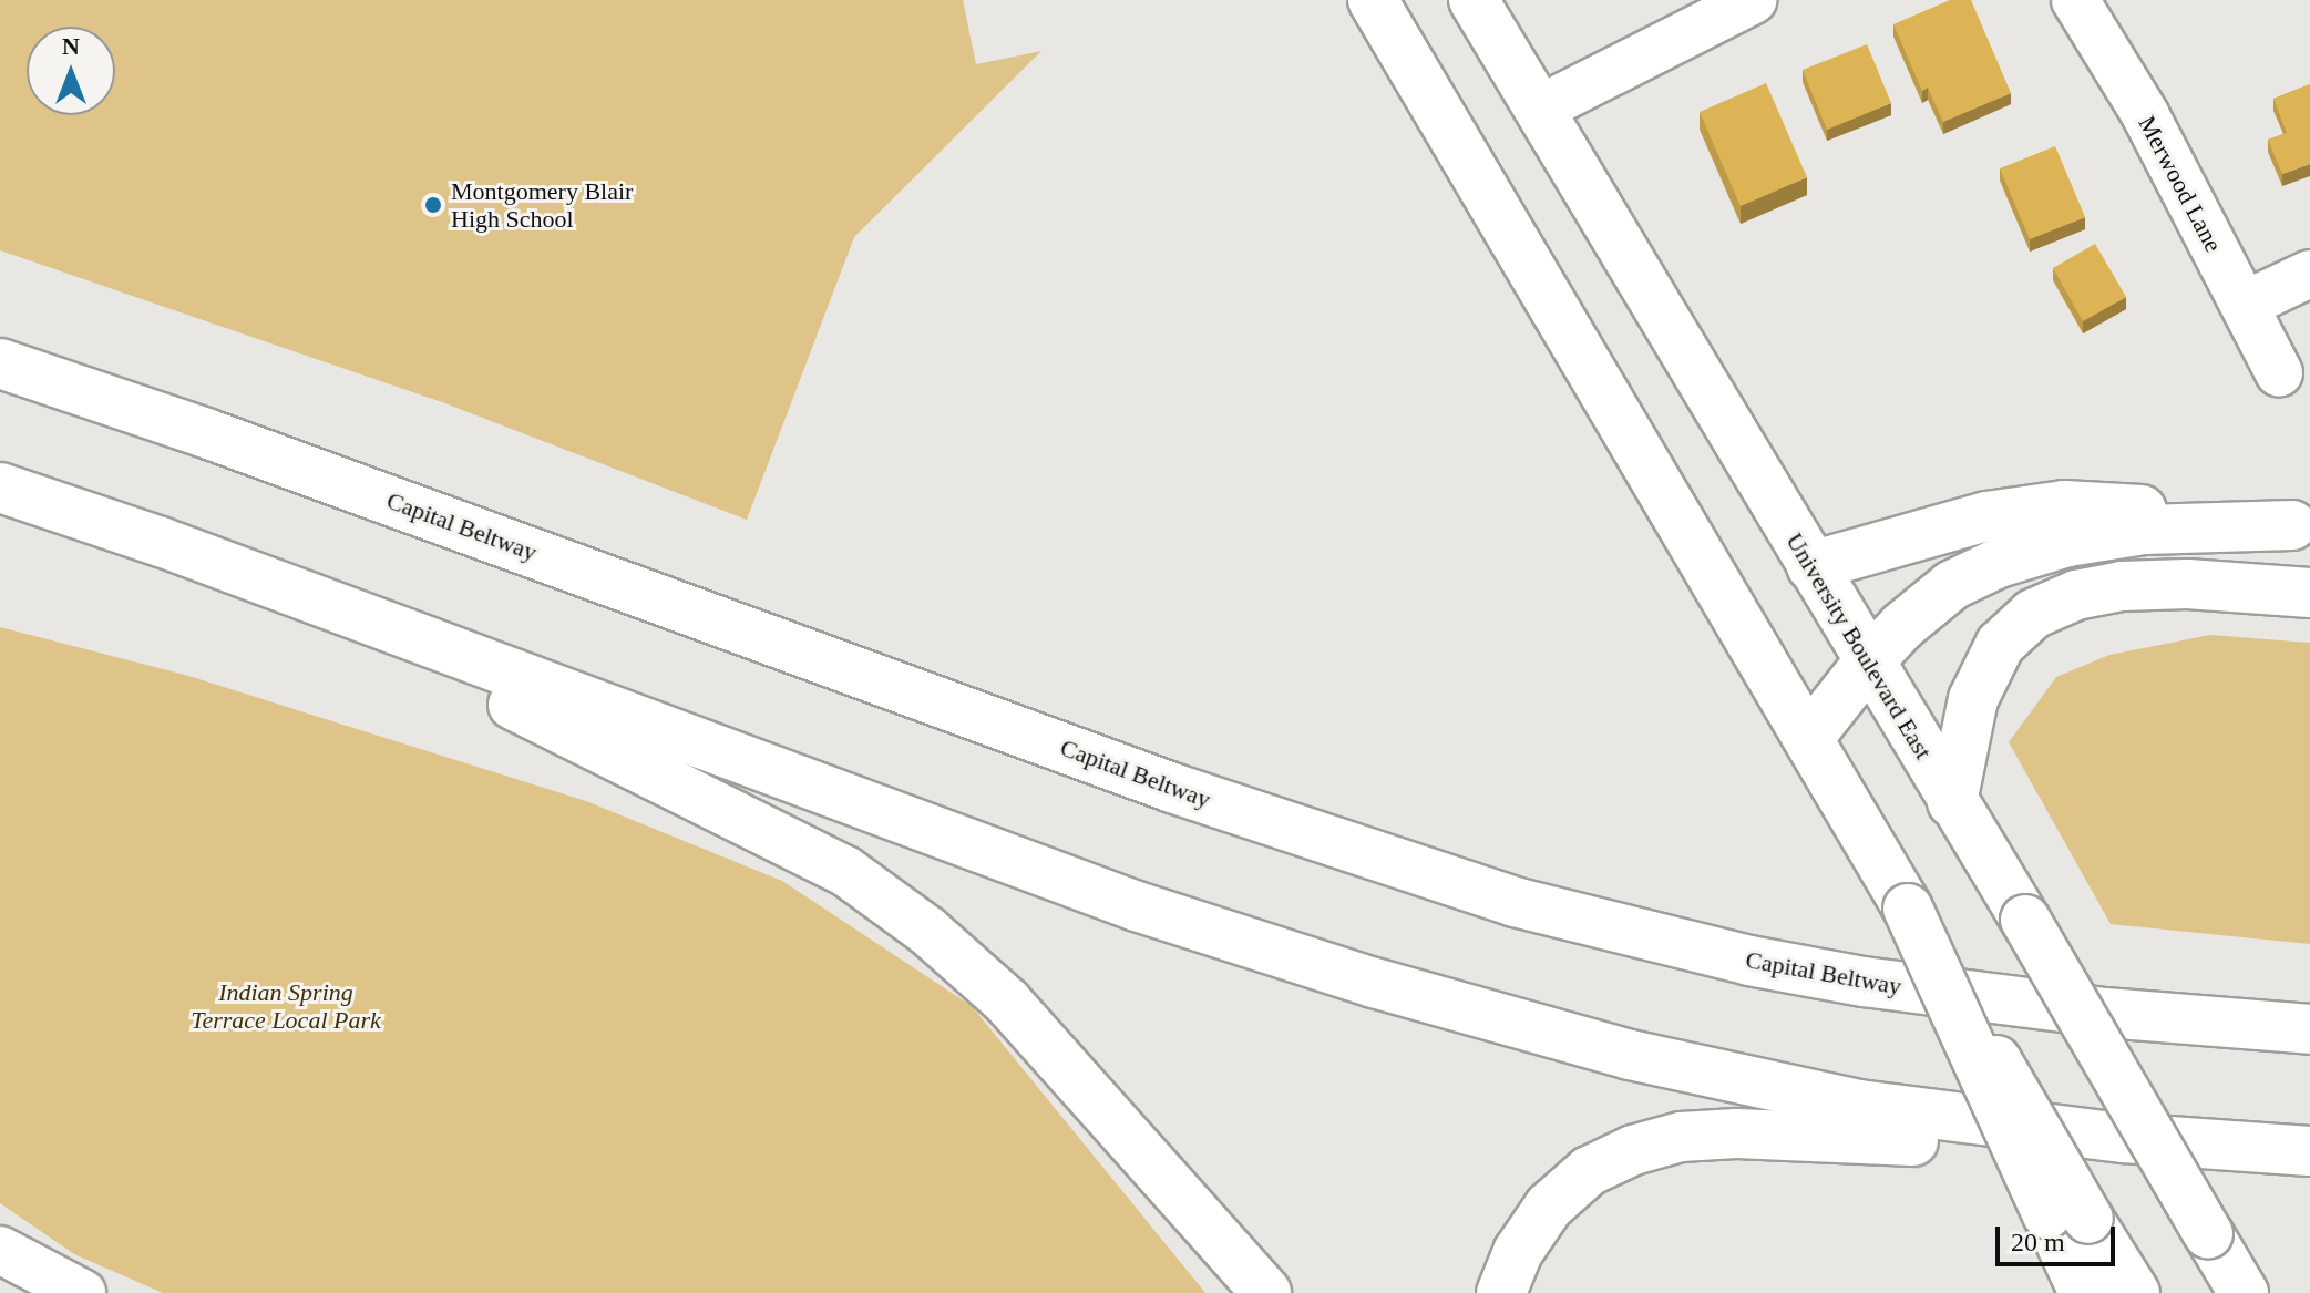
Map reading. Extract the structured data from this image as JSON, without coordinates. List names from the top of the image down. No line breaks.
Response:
{"streets":{"main road":["Capital Beltway","University Boulevard East"],"street":["Merwood Lane"]},"parks":["Indian Spring Terrace Local Park"],"places":["Montgomery Blair High School"],"scale_bar":"20 m","north":"top"}
